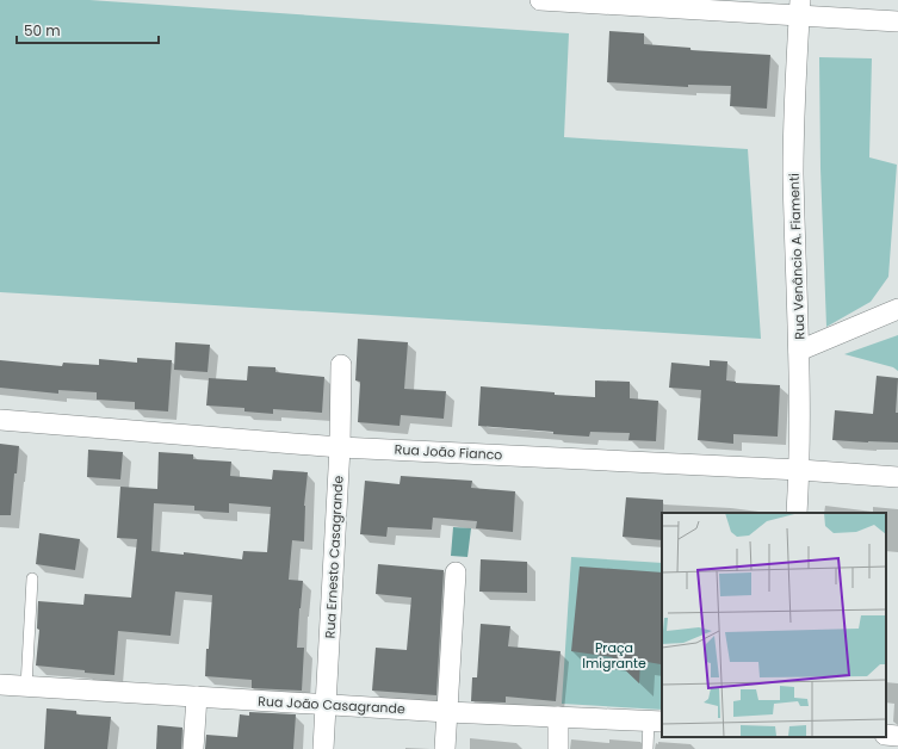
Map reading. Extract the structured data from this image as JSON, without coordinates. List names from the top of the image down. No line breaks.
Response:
{"streets":{"street":["Rua Venâncio A. Fiamenti","Rua João Fianco","Rua Ernesto Casagrande","Rua João Casagrande"]},"crossings":[["Rua Venâncio A. Fiamenti","Rua João Fianco"],["Rua João Fianco","Rua Ernesto Casagrande"],["Rua Ernesto Casagrande","Rua João Casagrande"]],"parks":["Praça Imigrante"],"scale_bar":"50 m"}
